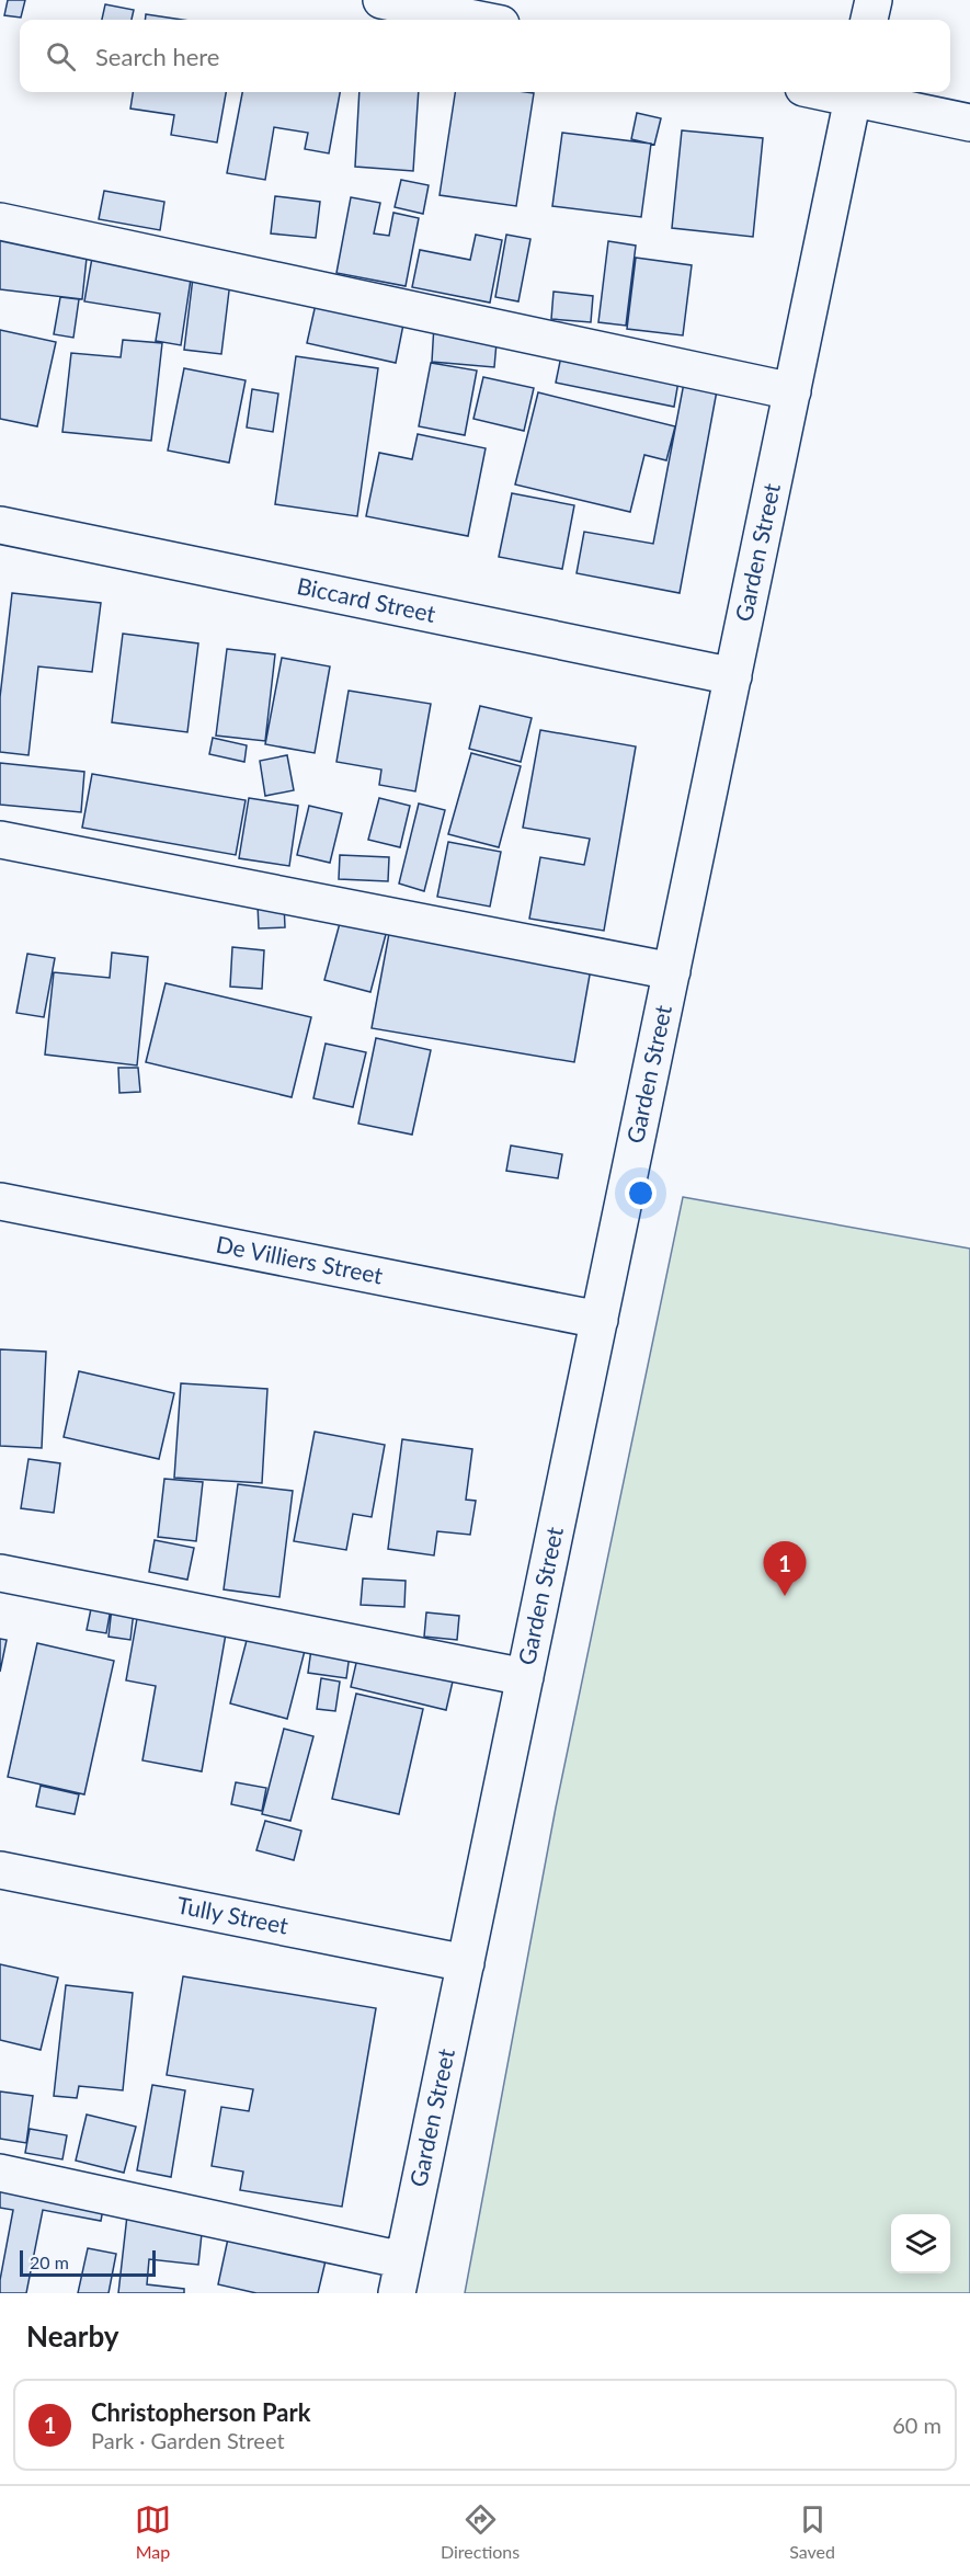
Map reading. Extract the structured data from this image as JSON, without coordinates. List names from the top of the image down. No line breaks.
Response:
{"streets":{"street":["Garden Street","Biccard Street","De Villiers Street","Tully Street"]},"crossings":[["Garden Street","Biccard Street"],["Garden Street","De Villiers Street"],["Garden Street","Tully Street"]],"scale_bar":"20 m","page":{"search":"Search here","pins":"1","scale":"20 m","heading":"Nearby","list":[{"mark":"1","name":"Christopherson Park","note":"Park · Garden Street","value":"60 m"}],"nav":["Map","Directions","Saved"]}}
